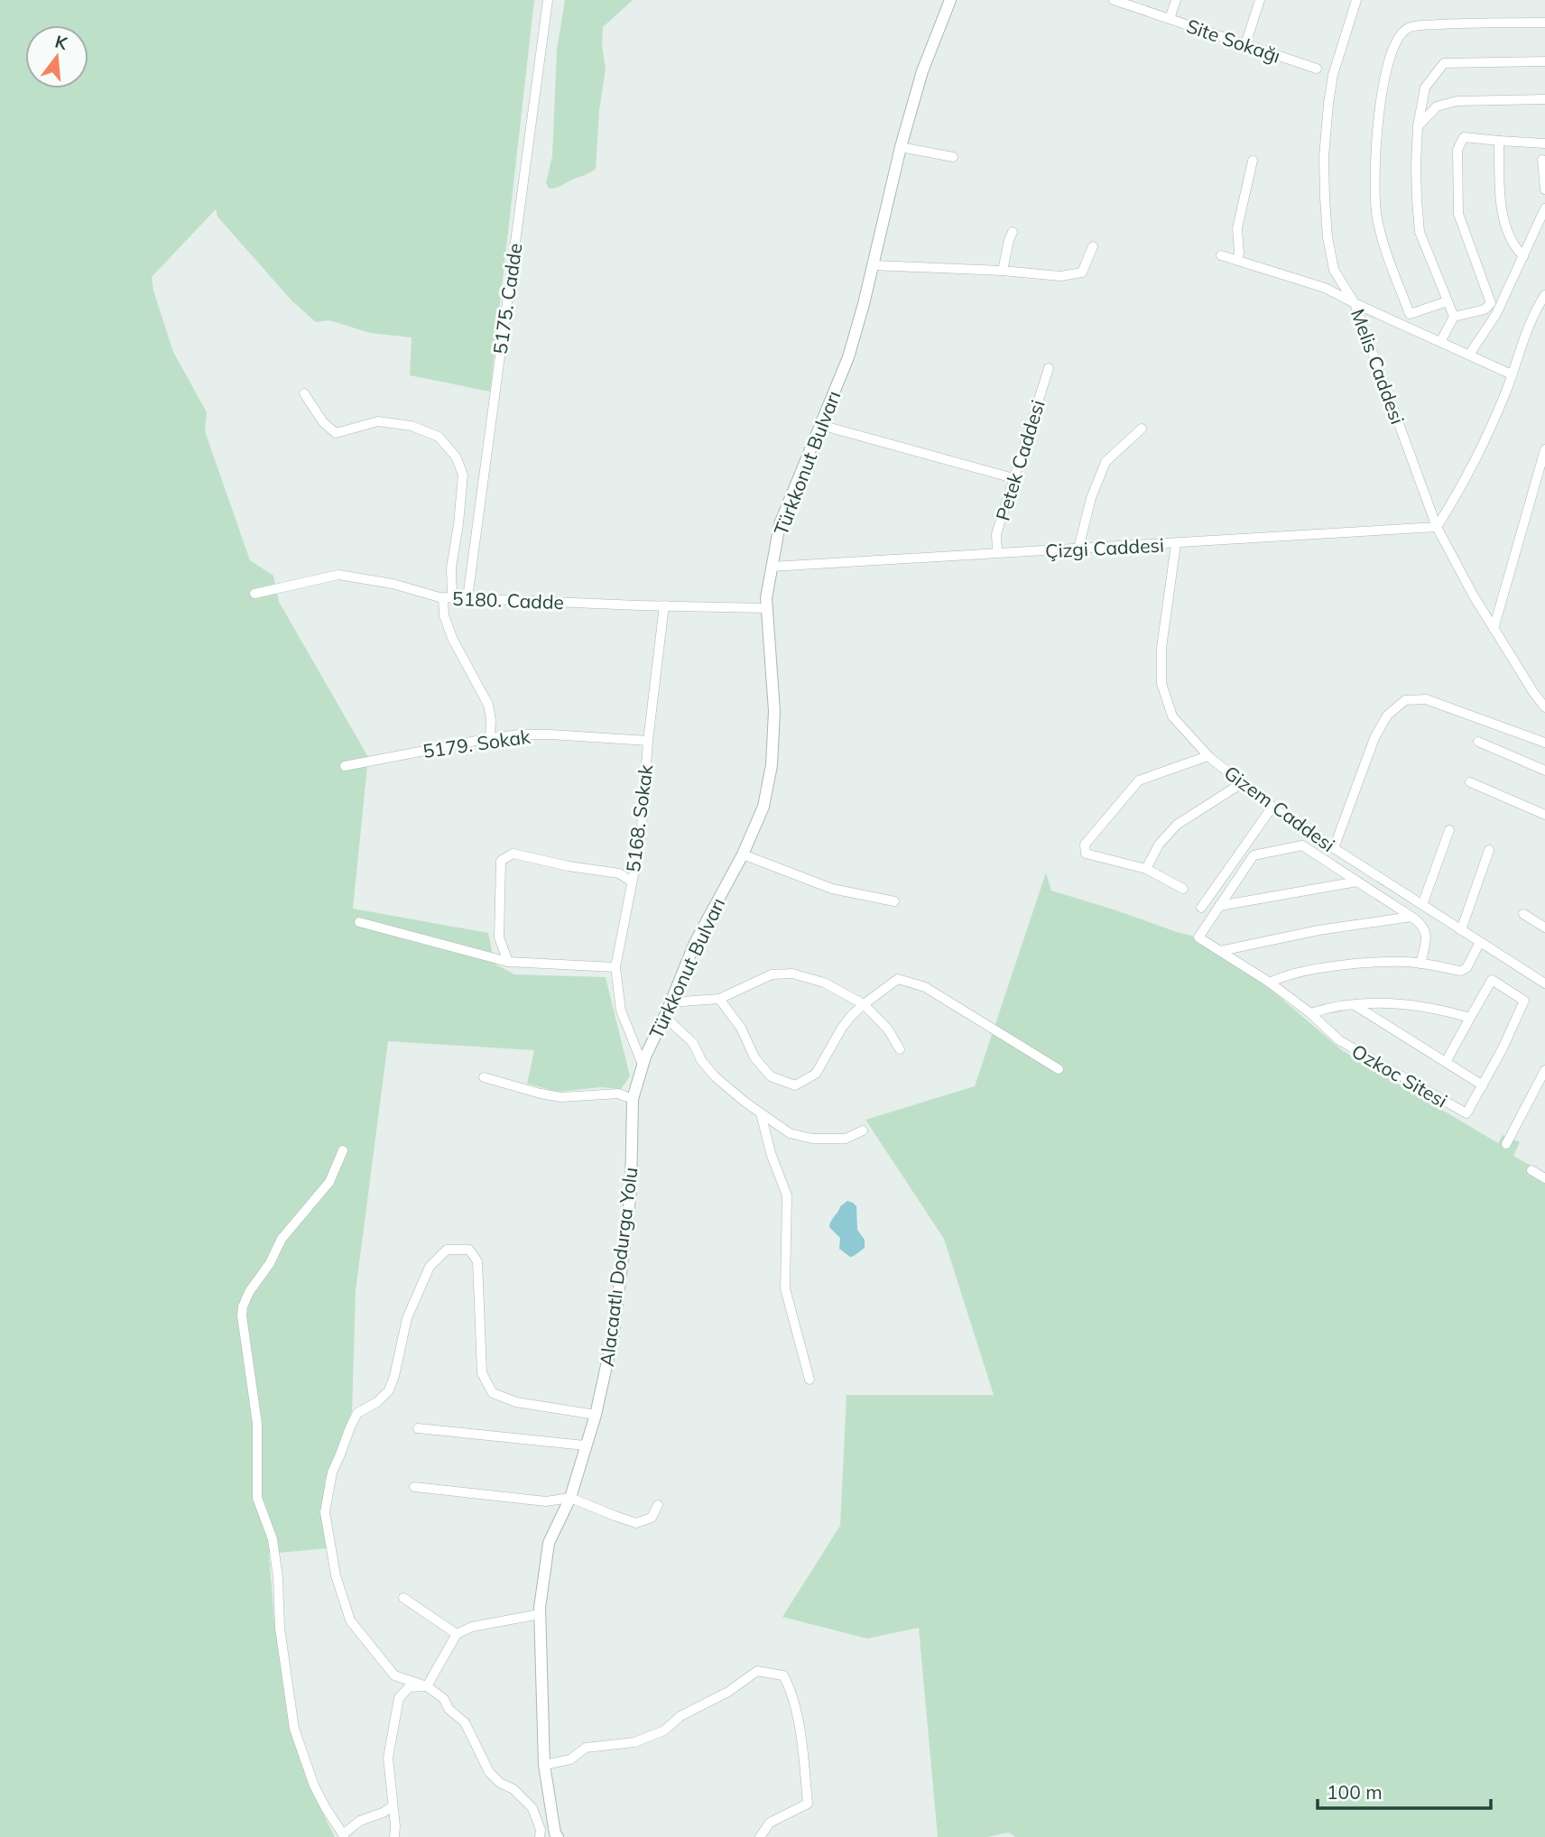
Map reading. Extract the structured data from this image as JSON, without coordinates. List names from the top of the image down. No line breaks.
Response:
{"streets":{"street":["Site Sokağı","5175. Cadde","Melis Caddesi","Petek Caddesi","Türkkonut Bulvarı","Çizgi Caddesi","5180. Cadde","5179. Sokak","Gizem Caddesi","5168. Sokak","Ozkoc Sitesi","Alacaatlı Dodurga Yolu"]},"crossings":[["5175. Cadde","5180. Cadde"],["Melis Caddesi","Çizgi Caddesi"],["Petek Caddesi","Çizgi Caddesi"],["Türkkonut Bulvarı","Çizgi Caddesi"],["Türkkonut Bulvarı","5180. Cadde"],["Türkkonut Bulvarı","5168. Sokak"],["Türkkonut Bulvarı","Alacaatlı Dodurga Yolu"],["Çizgi Caddesi","Gizem Caddesi"],["5180. Cadde","5168. Sokak"],["5179. Sokak","5168. Sokak"],["5168. Sokak","Alacaatlı Dodurga Yolu"]],"scale_bar":"100 m","north":"top"}
